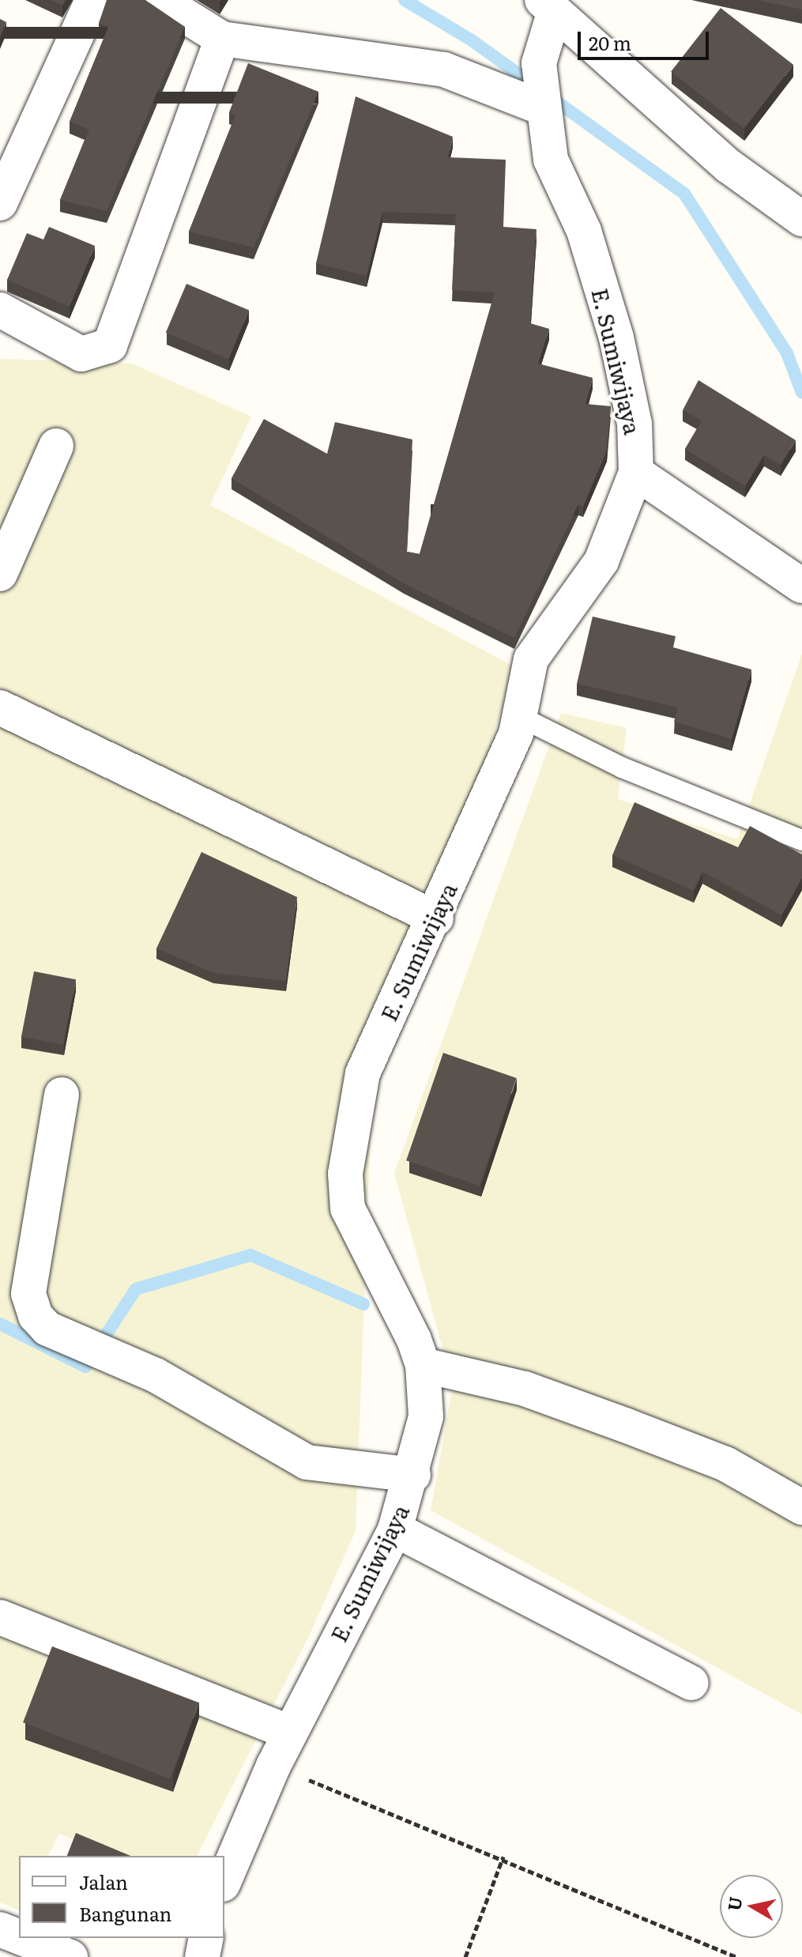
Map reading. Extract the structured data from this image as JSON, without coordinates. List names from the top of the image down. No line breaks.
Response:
{"streets":{"street":["E. Sumiwijaya"]},"legend":["Jalan","Bangunan"],"scale_bar":"20 m","north":"left"}
